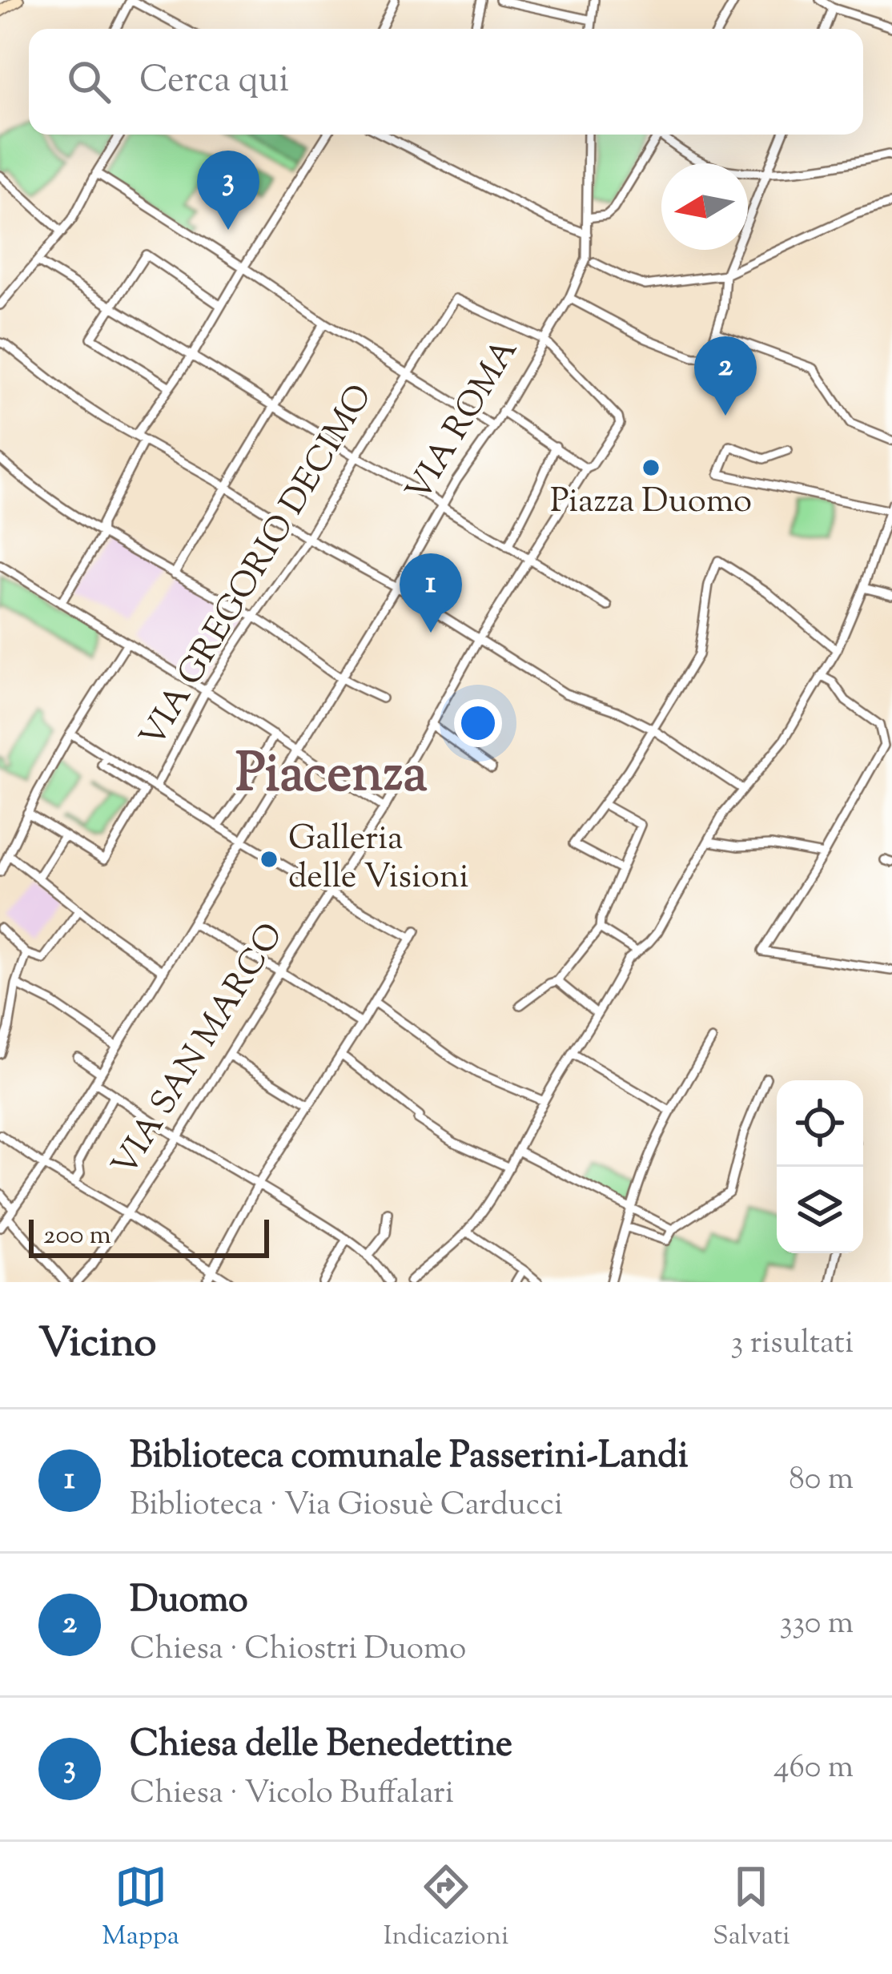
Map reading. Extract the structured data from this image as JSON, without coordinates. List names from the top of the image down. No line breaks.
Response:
{"streets":{"street":["VIA ROMA","VIA GREGORIO DECIMO","VIA SAN MARCO"]},"crossings":[["VIA ROMA","VIA GREGORIO DECIMO"]],"districts":["Piacenza"],"places":["Piazza Duomo","Galleria delle Visioni"],"scale_bar":"200 m","north":"left","page":{"search":"Cerca qui","pins":["3","2","1"],"scale":"200 m","heading":["Vicino","3 risultati"],"list":[{"mark":"1","name":"Biblioteca comunale Passerini-Landi","note":"Biblioteca · Via Giosuè Carducci","value":"80 m"},{"mark":"2","name":"Duomo","note":"Chiesa · Chiostri Duomo","value":"330 m"},{"mark":"3","name":"Chiesa delle Benedettine","note":"Chiesa · Vicolo Buffalari","value":"460 m"}],"nav":["Mappa","Indicazioni","Salvati"]}}
